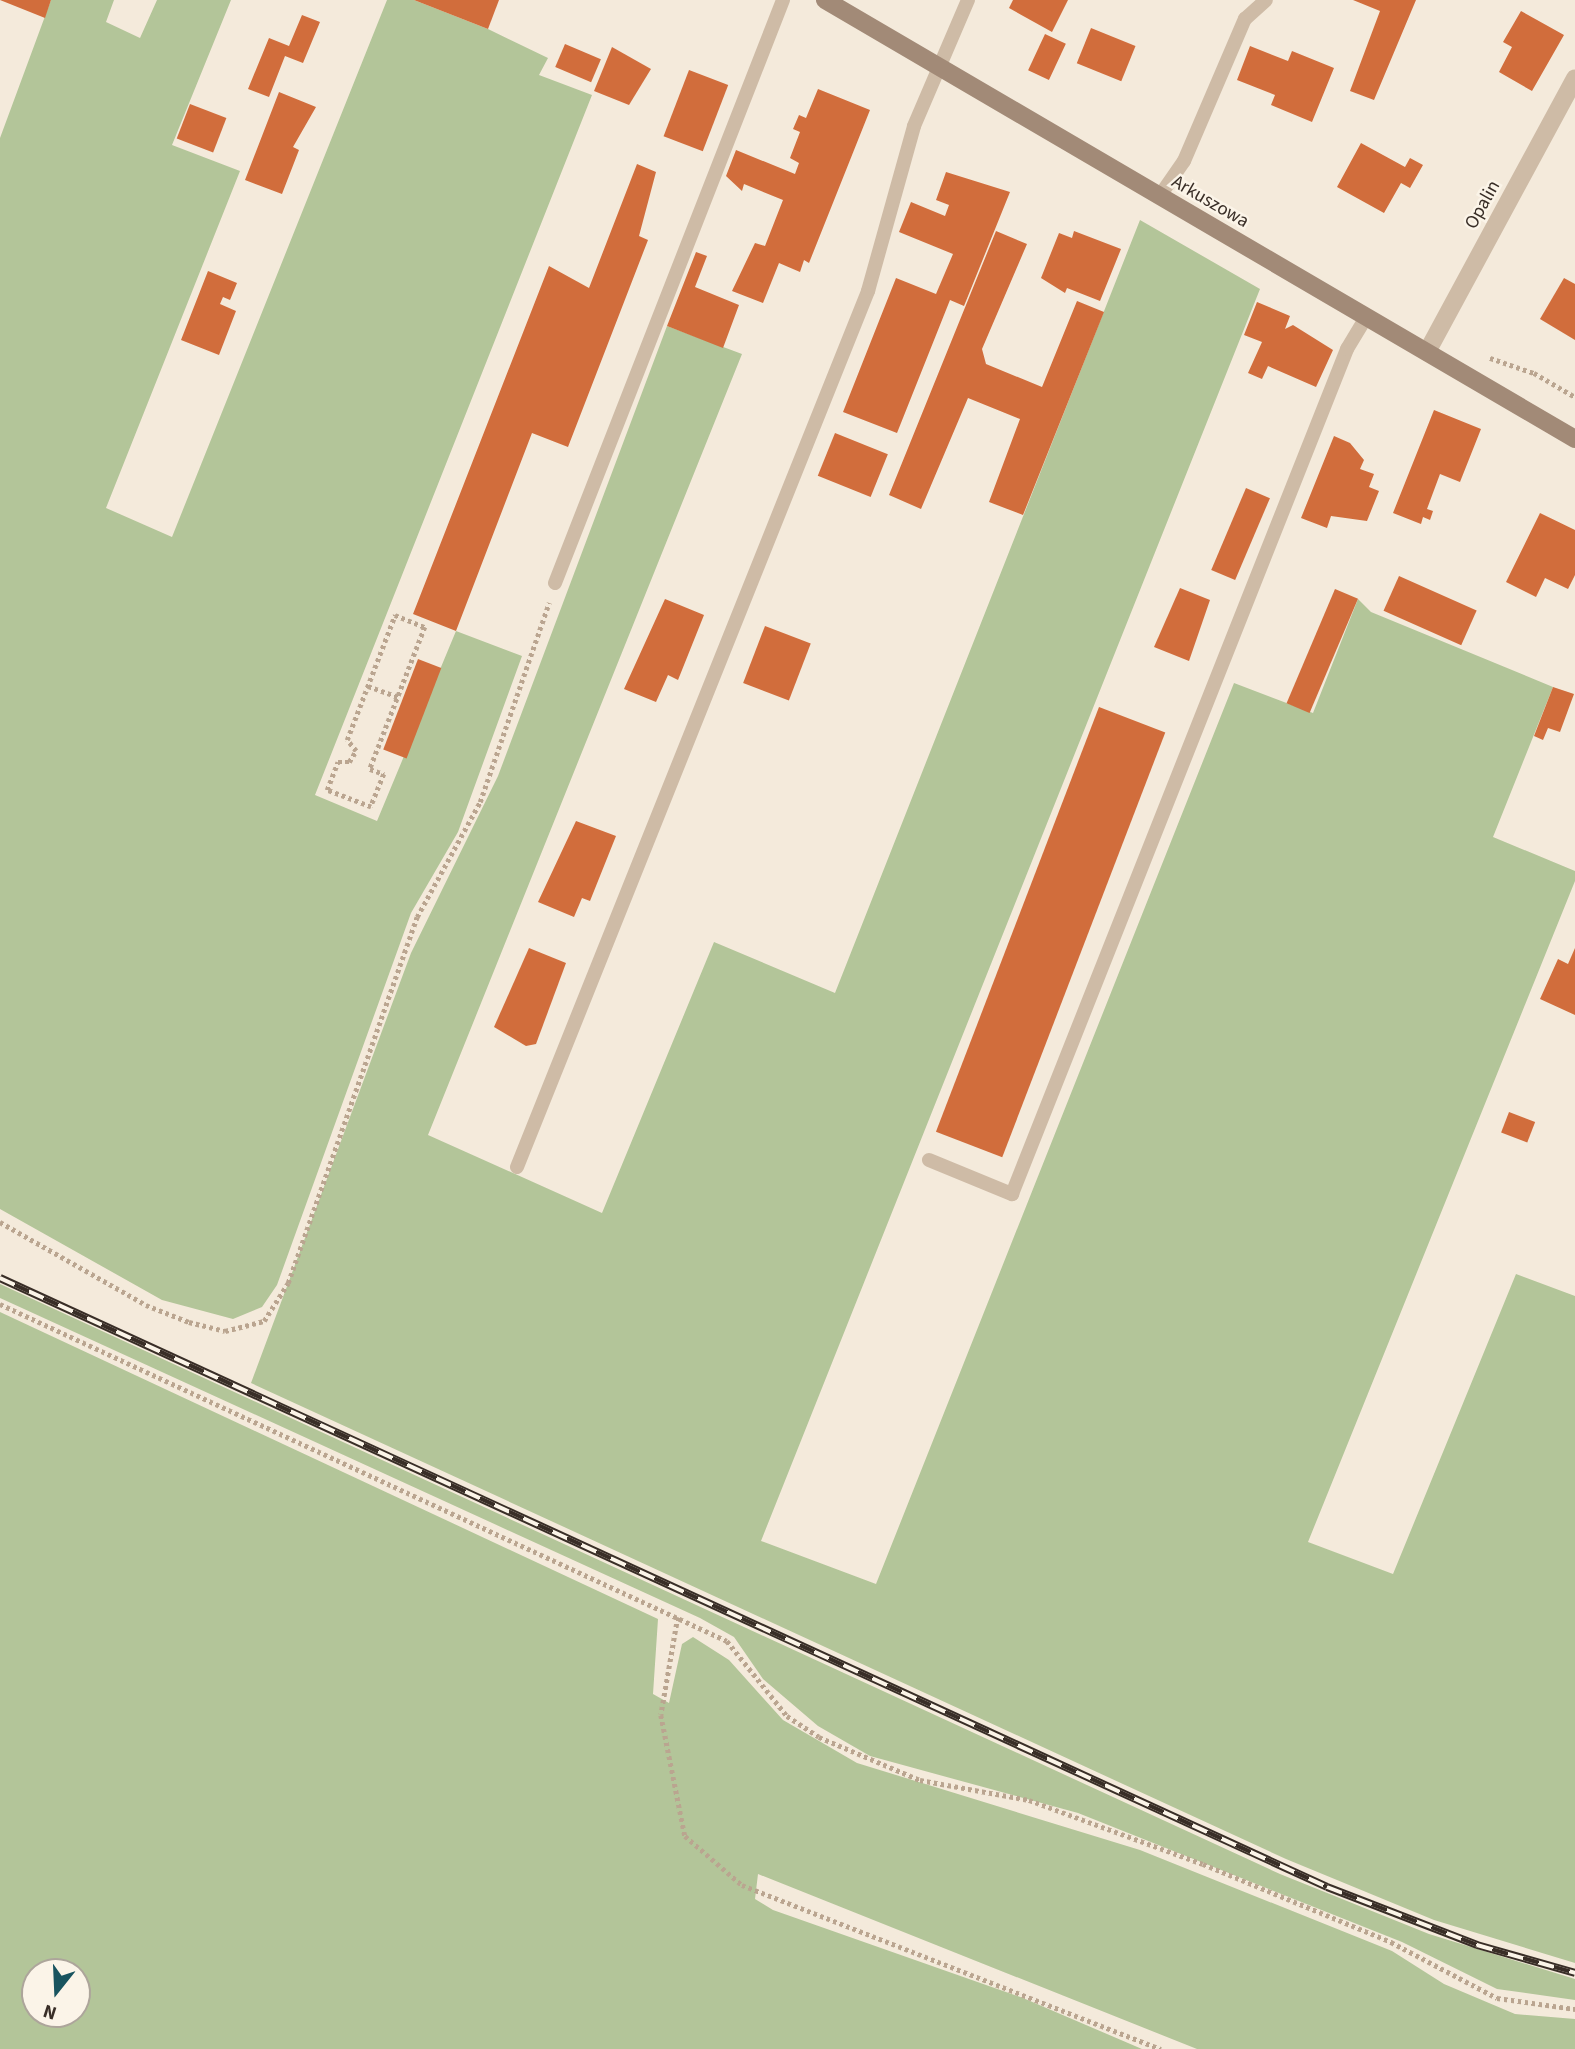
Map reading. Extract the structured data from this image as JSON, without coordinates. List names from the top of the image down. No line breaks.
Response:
{"streets":{"main road":["Arkuszowa"],"street":["Opalin"]},"crossings":[["Arkuszowa","Opalin"]],"north":"bottom"}
